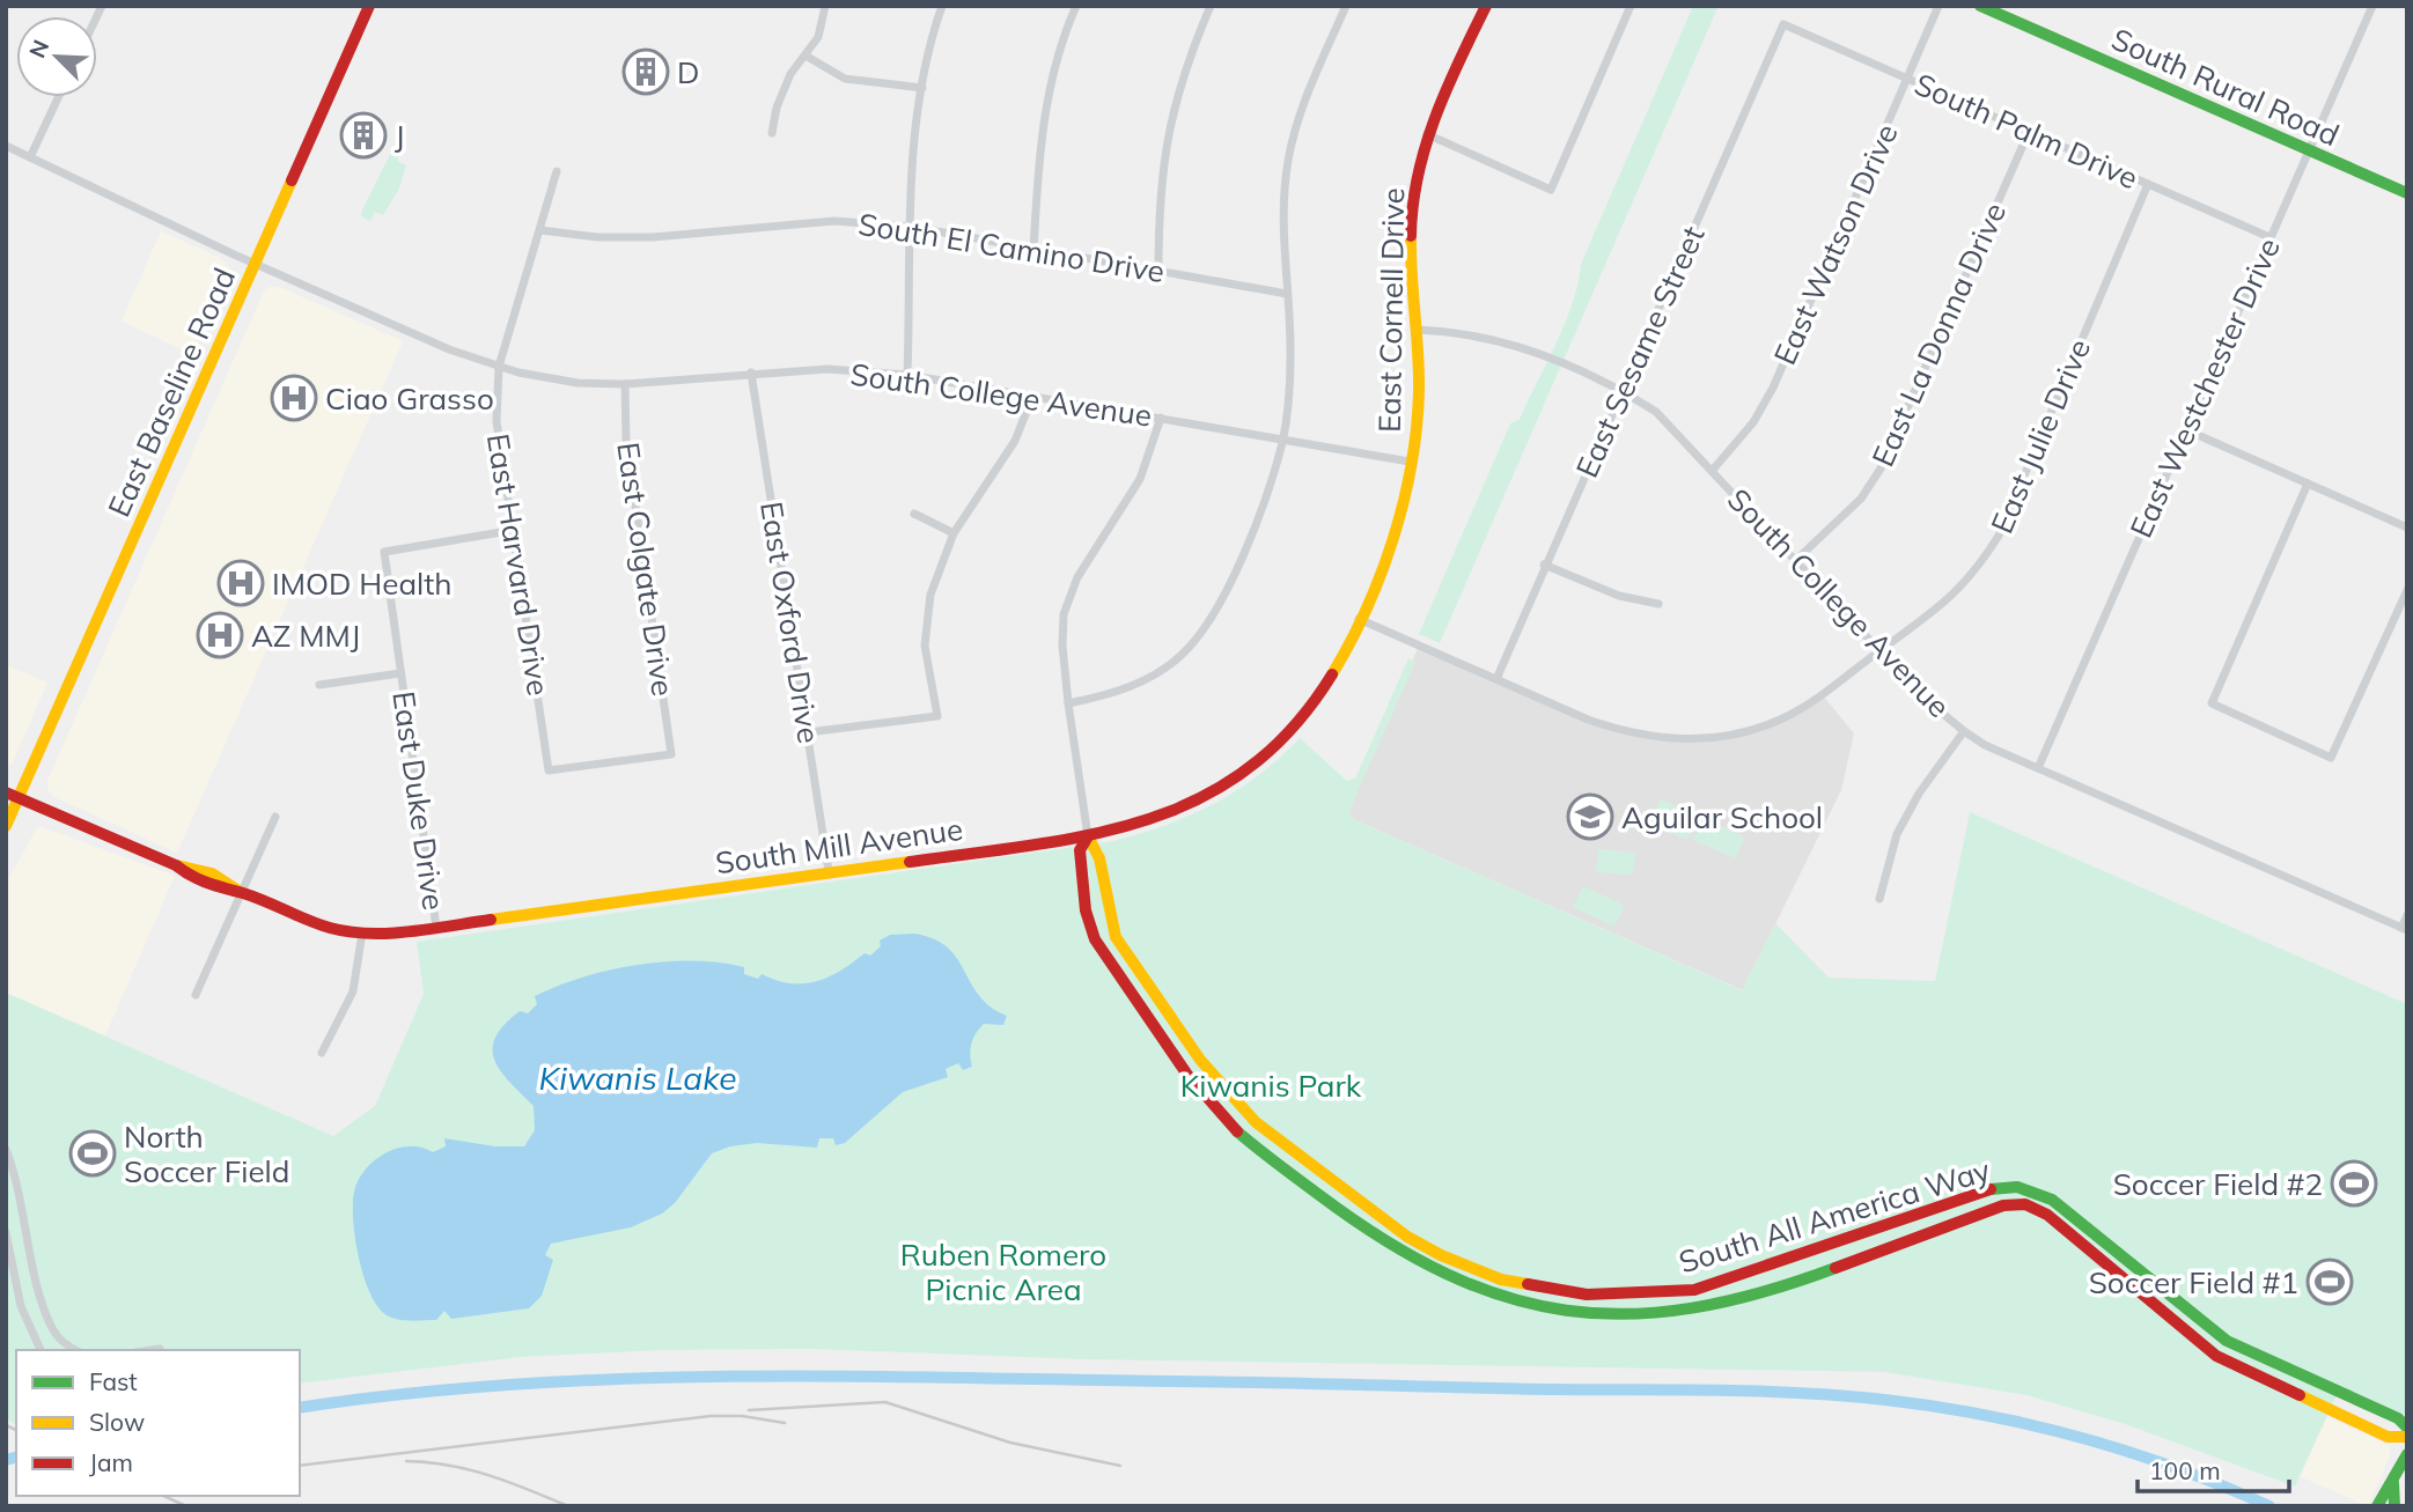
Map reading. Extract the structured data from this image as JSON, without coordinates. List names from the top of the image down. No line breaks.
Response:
{"streets":{"street":["South Rural Road","South Palm Drive","East Watson Drive","South El Camino Drive","East Cornell Drive","East La Donna Drive","East Sesame Street","East Westchester Drive","East Baseline Road","South College Avenue","East Julie Drive","East Harvard Drive","East Colgate Drive","East Oxford Drive","East Duke Drive","South Mill Avenue","South All America Way"]},"crossings":[["South Rural Road","East Westchester Drive"],["South Palm Drive","East Watson Drive"],["South Palm Drive","East La Donna Drive"],["South Palm Drive","East Sesame Street"],["South Palm Drive","East Westchester Drive"],["South Palm Drive","East Julie Drive"],["East Watson Drive","South College Avenue"],["South El Camino Drive","East Harvard Drive"],["East Cornell Drive","South College Avenue"],["East Cornell Drive","East Julie Drive"],["East Cornell Drive","South Mill Avenue"],["East La Donna Drive","South College Avenue"],["East Sesame Street","South College Avenue"],["East Sesame Street","East Julie Drive"],["East Westchester Drive","South College Avenue"],["East Baseline Road","South College Avenue"],["East Baseline Road","South Mill Avenue"],["South College Avenue","East Julie Drive"],["South College Avenue","East Harvard Drive"],["South College Avenue","East Colgate Drive"],["South College Avenue","East Oxford Drive"],["East Julie Drive","South Mill Avenue"],["East Harvard Drive","East Colgate Drive"],["East Harvard Drive","East Duke Drive"],["East Oxford Drive","South Mill Avenue"],["East Duke Drive","South Mill Avenue"],["South Mill Avenue","South All America Way"]],"water":["Kiwanis Lake"],"parks":["Kiwanis Park","Ruben Romero Picnic Area"],"places":{"building":["D","J"],"hospital":["Ciao Grasso","IMOD Health","AZ MMJ"],"school or university":["Aguilar School"],"sports":["North Soccer Field","Soccer Field #2","Soccer Field #1"]},"legend":["Fast","Slow","Jam"],"scale_bar":"100 m","north":"top left"}
